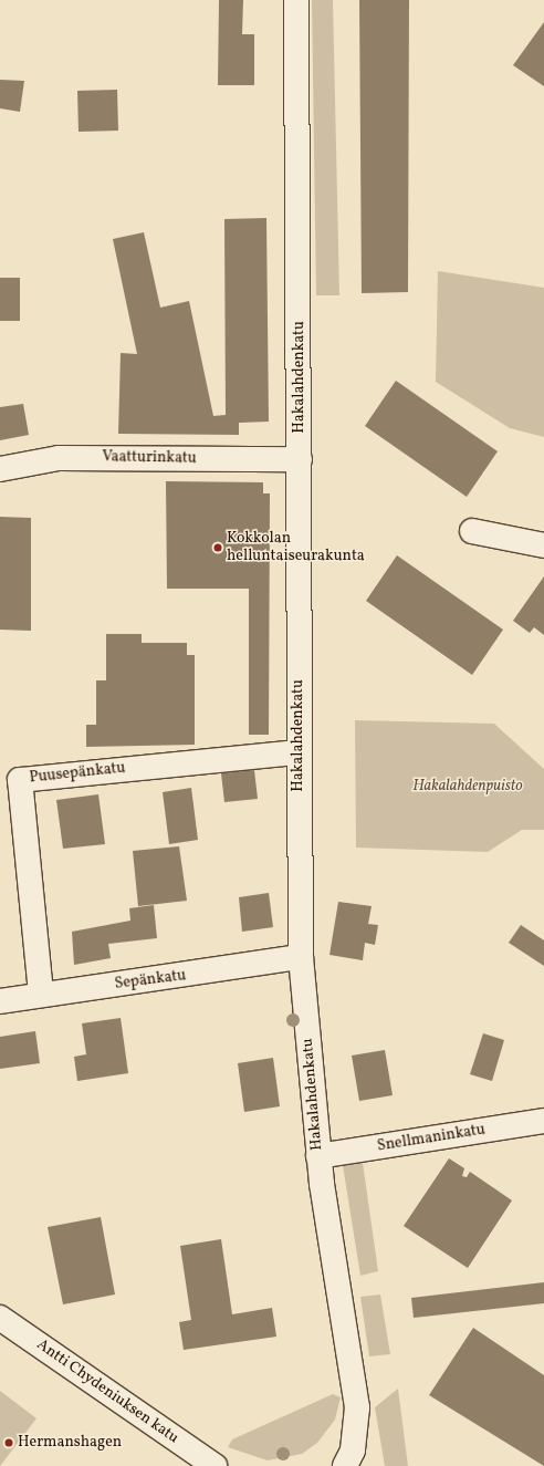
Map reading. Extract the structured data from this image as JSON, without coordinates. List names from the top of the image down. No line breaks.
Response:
{"streets":{"street":["Hakalahdenkatu","Vaatturinkatu","Puusepänkatu","Sepänkatu","Snellmaninkatu","Antti Chydeniuksen katu"]},"crossings":[["Hakalahdenkatu","Vaatturinkatu"],["Hakalahdenkatu","Puusepänkatu"],["Hakalahdenkatu","Sepänkatu"],["Hakalahdenkatu","Snellmaninkatu"],["Puusepänkatu","Sepänkatu"]],"parks":["Hakalahdenpuisto"],"places":["Kokkolan helluntaiseurakunta","Hermanshagen"]}
